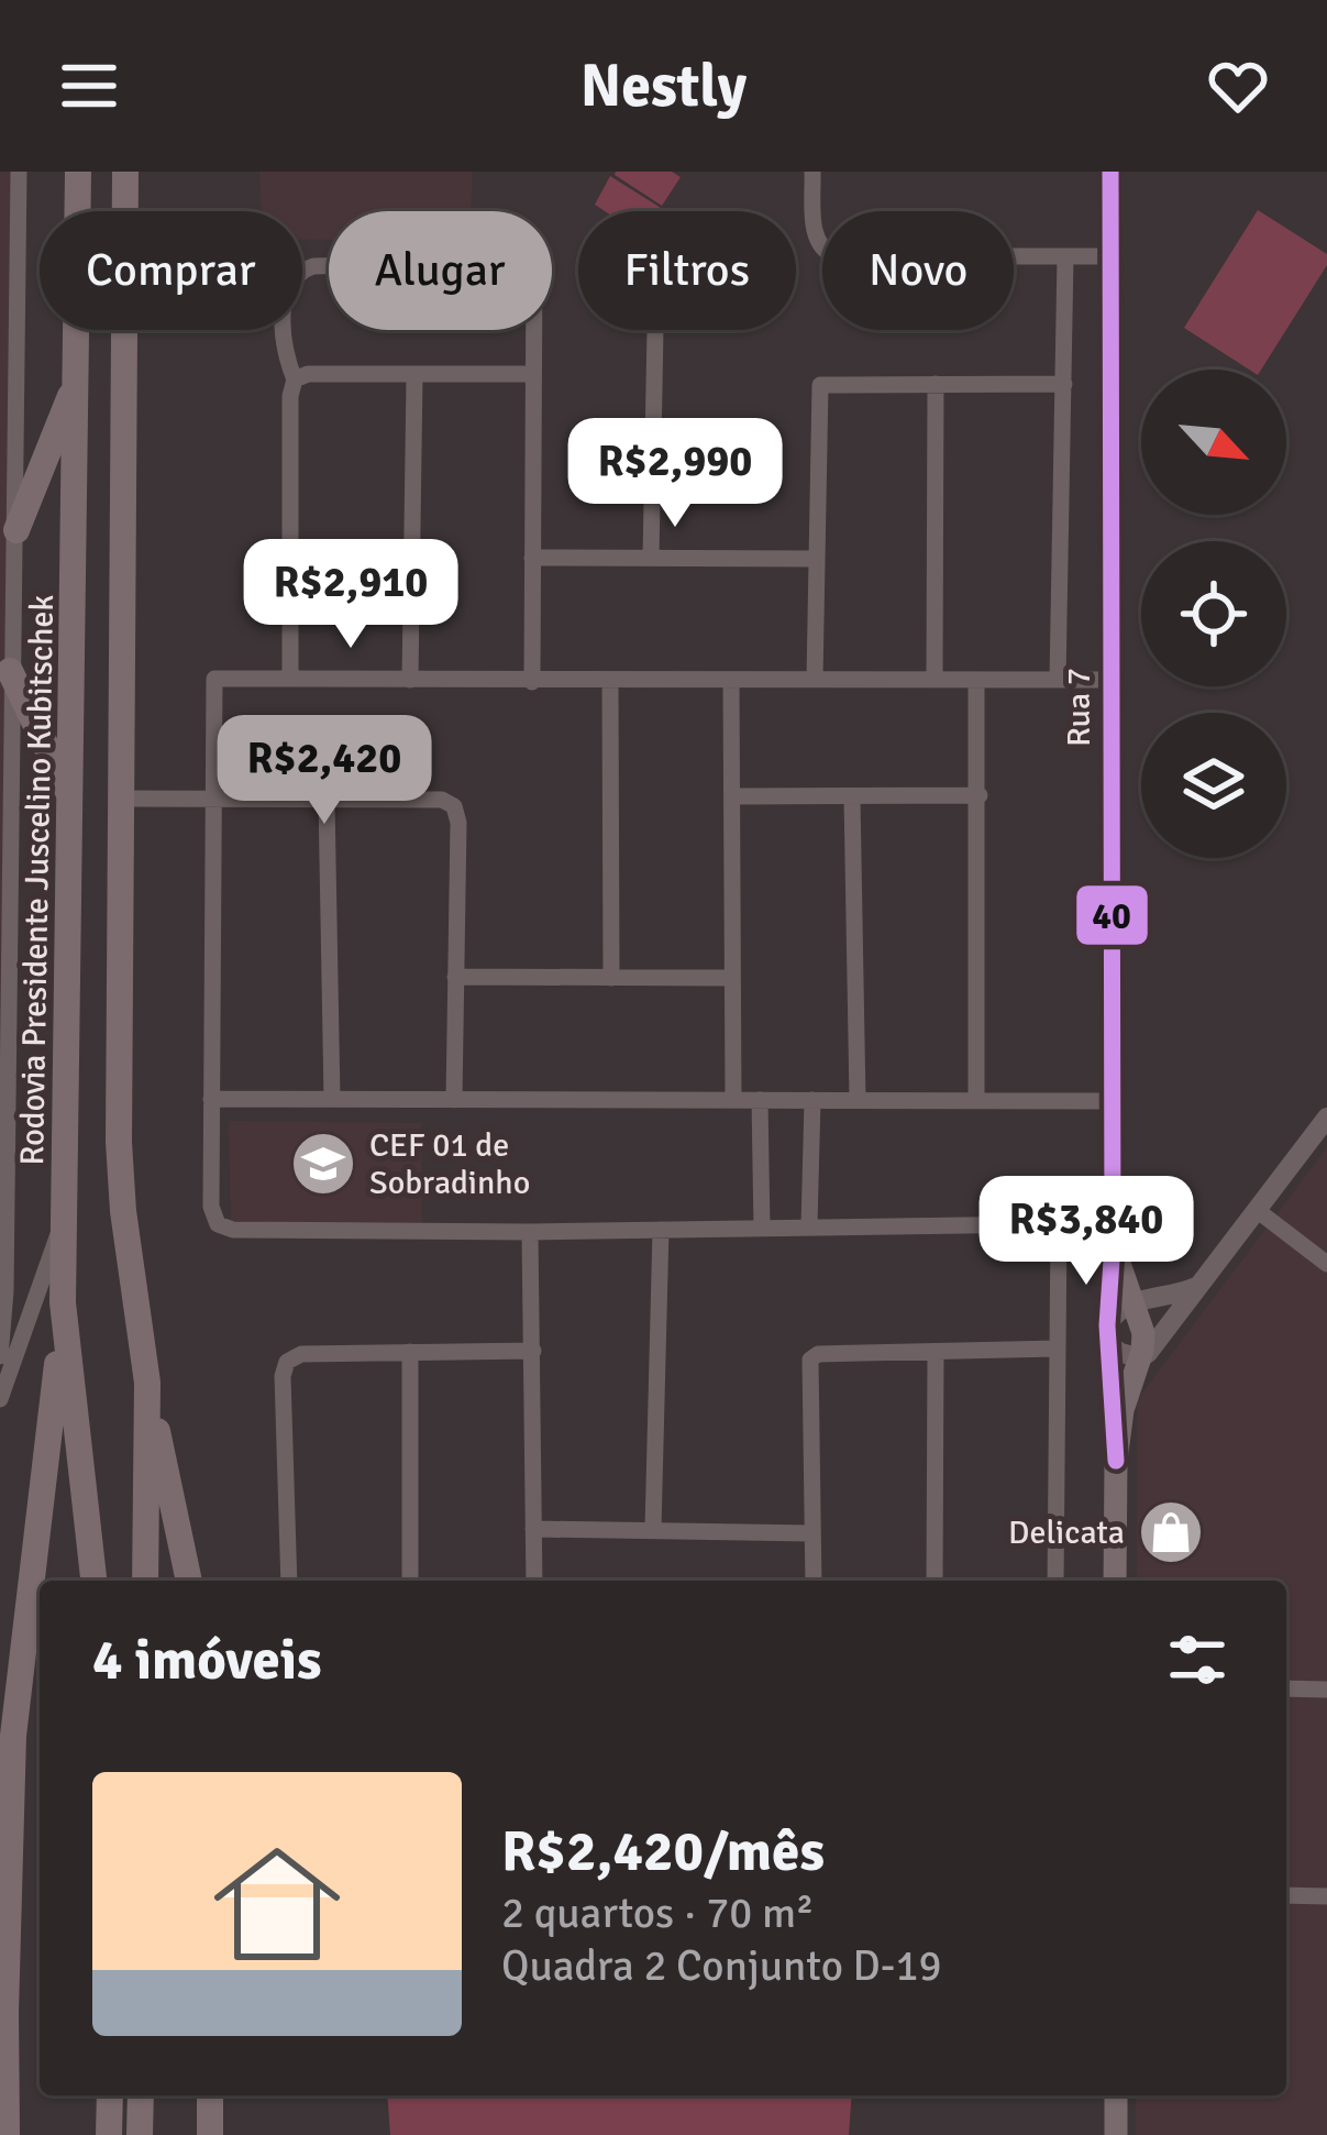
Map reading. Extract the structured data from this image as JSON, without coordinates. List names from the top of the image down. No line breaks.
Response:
{"streets":{"highway":["Rodovia Presidente Juscelino Kubitschek"],"main road":["Rua 7"]},"places":{"school or university":["CEF 01 de Sobradinho"],"shop":["Delicata"]},"lines":["transit line 40"],"north":"bottom right","page":{"header":"Nestly","chip":["Comprar","Alugar","Filtros","Novo"],"price":["R$2,990","R$2,910","R$2,420","R$3,840"],"heading":"4 imóveis","list":[{"name":"R$2,420/mês","note":"2 quartos · 70 m² · Quadra 2 Conjunto D-19"}]}}
